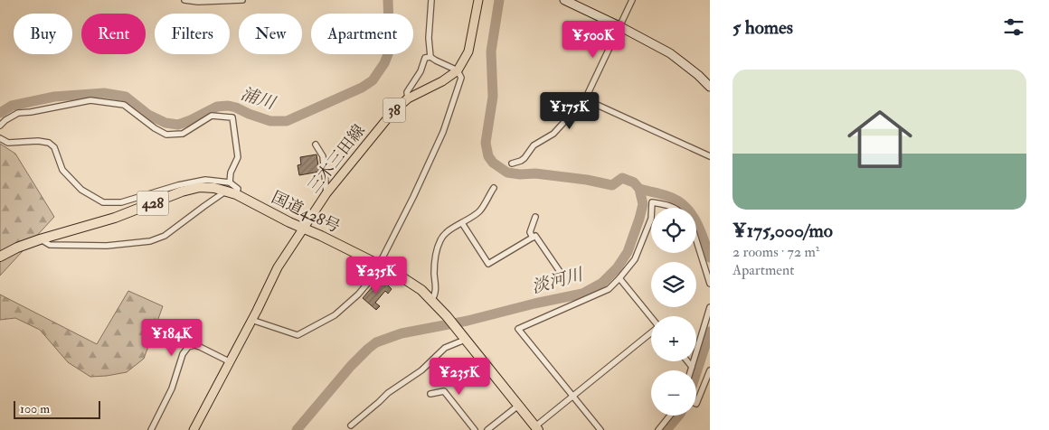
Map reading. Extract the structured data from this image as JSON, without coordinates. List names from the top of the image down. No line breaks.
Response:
{"streets":{"highway":["428","国道428号"],"main road":["38","三木三田線"]},"crossings":[["三木三田線","国道428号"]],"water":["浦川","淡河川"],"scale_bar":"100 m","page":{"heading":"5 homes","chip":["Buy","Rent","Filters","New","Apartment"],"price":["¥500K","¥175K","¥235K","¥184K","¥235K"],"list":[{"name":"¥175,000/mo","note":"2 rooms · 72 m² · Apartment"}],"map_buttons":["+","−"],"scale":"100 m"}}
